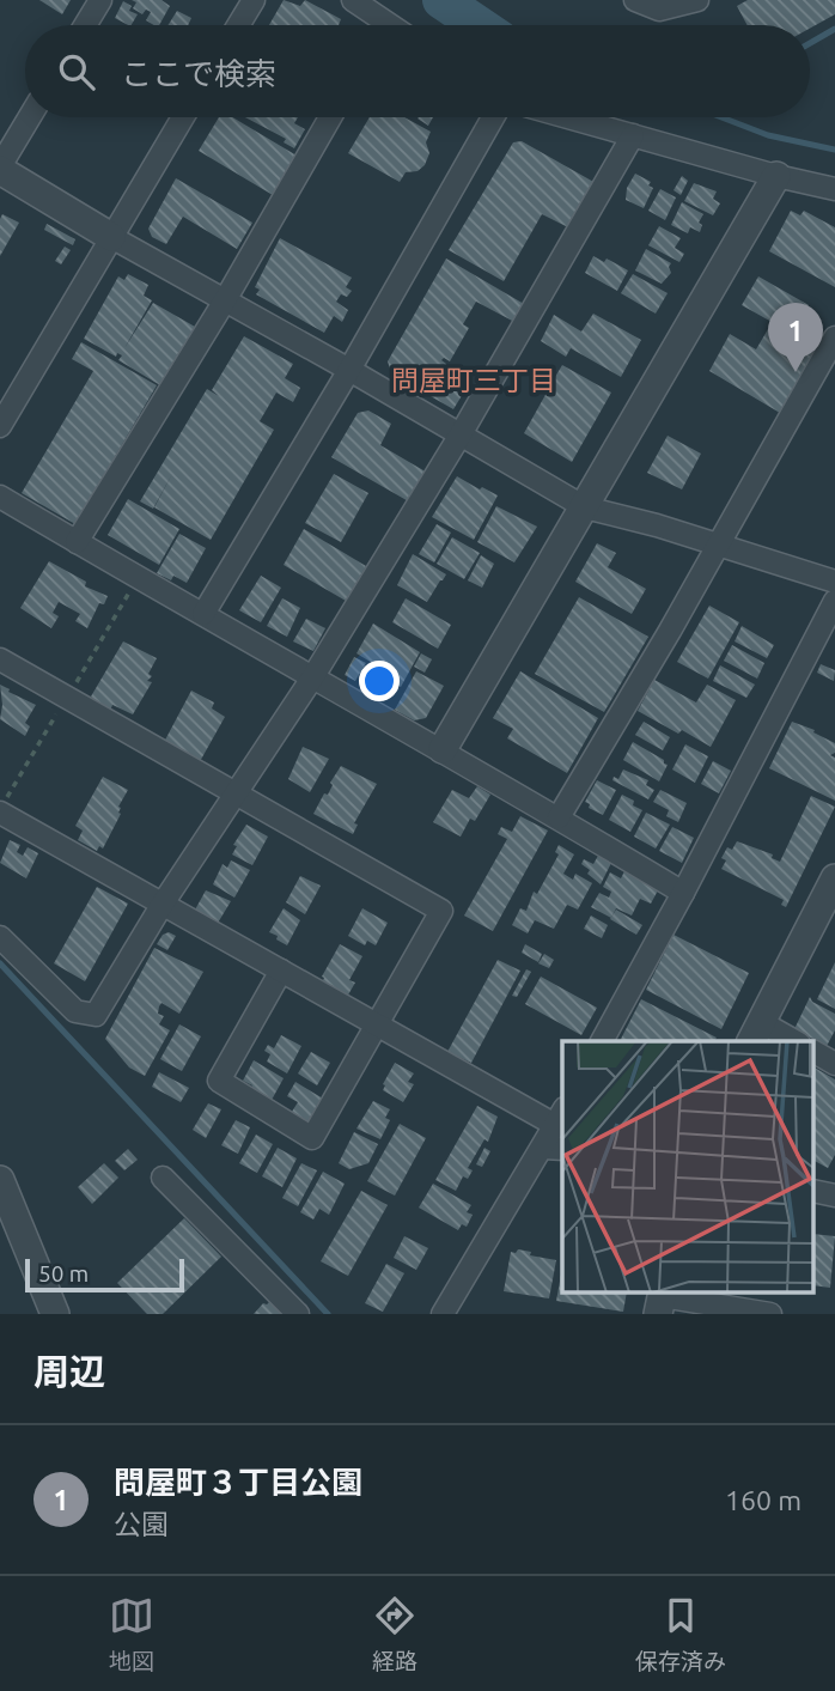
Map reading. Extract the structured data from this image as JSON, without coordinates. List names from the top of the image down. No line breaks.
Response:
{"districts":["問屋町三丁目"],"scale_bar":"50 m","page":{"search":"ここで検索","pins":"1","scale":"50 m","heading":"周辺","list":[{"mark":"1","name":"問屋町３丁目公園","note":"公園","value":"160 m"}],"nav":["地図","経路","保存済み"]}}
